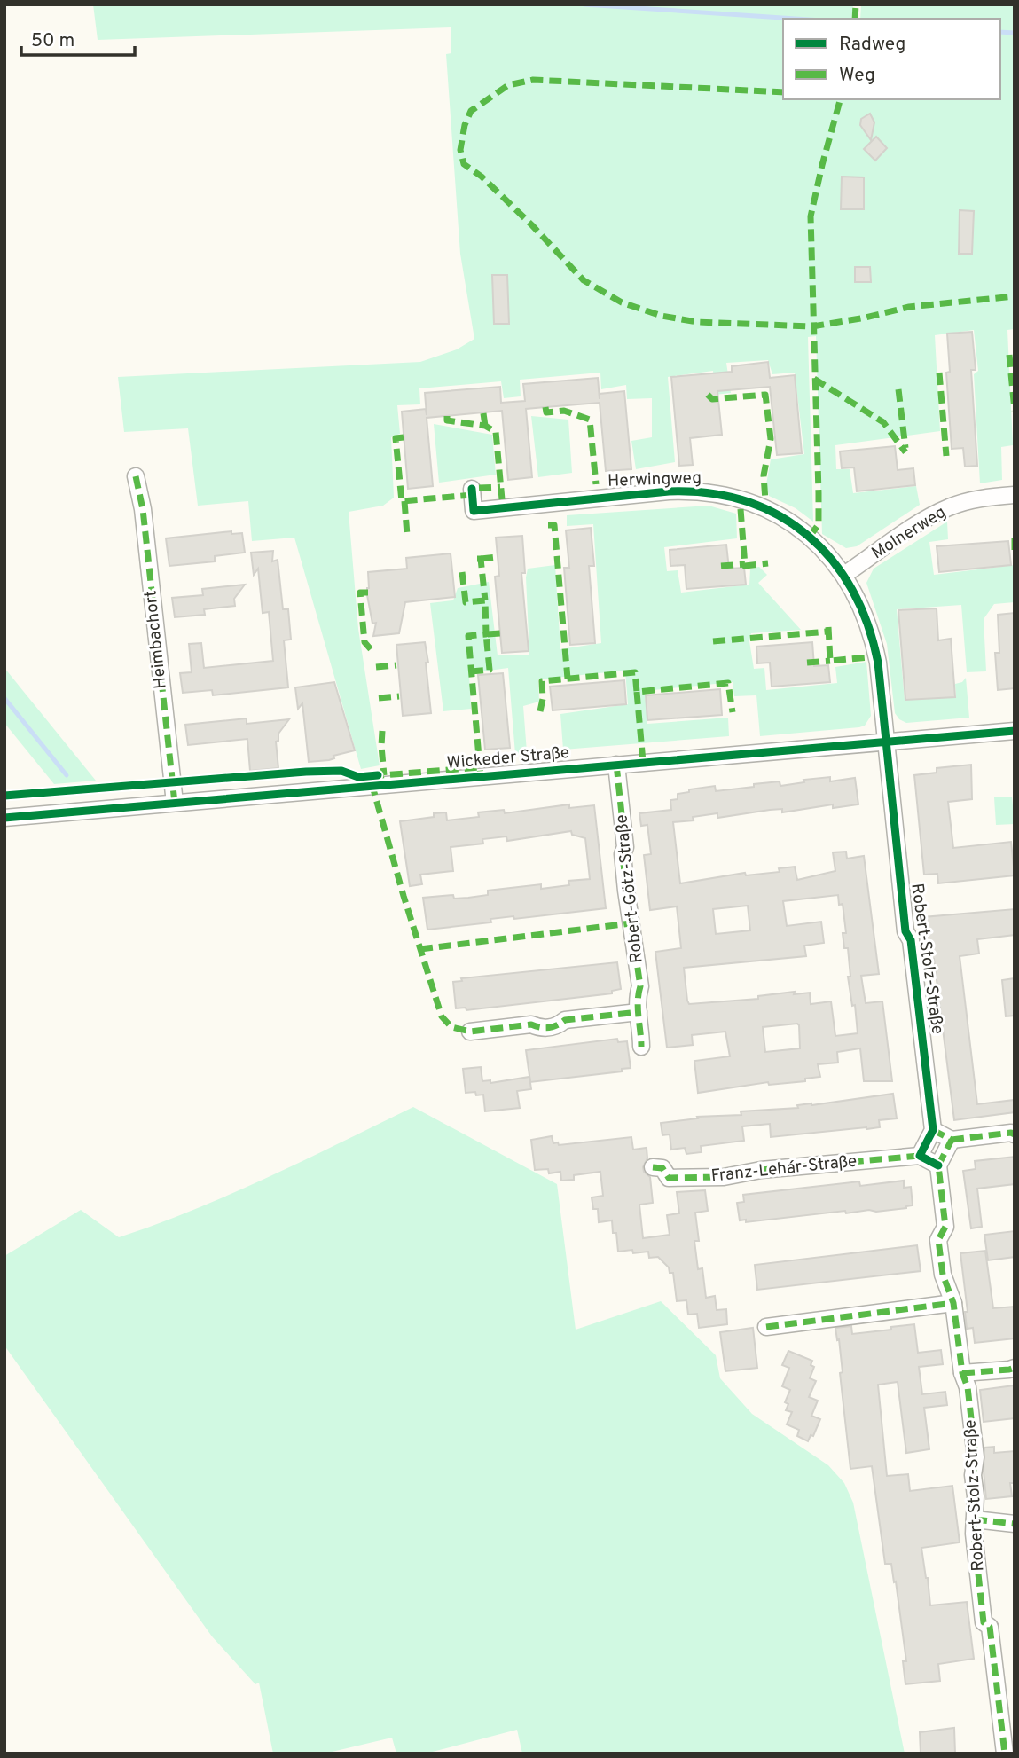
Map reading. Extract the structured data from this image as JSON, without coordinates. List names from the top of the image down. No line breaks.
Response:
{"streets":{"street":["Herwingweg","Molnerweg","Heimbachort","Wickeder Straße","Robert-Götz-Straße","Robert-Stolz-Straße","Franz-Lehár-Straße"]},"crossings":[["Herwingweg","Molnerweg"],["Herwingweg","Wickeder Straße"],["Herwingweg","Robert-Stolz-Straße"],["Heimbachort","Wickeder Straße"],["Wickeder Straße","Robert-Götz-Straße"],["Wickeder Straße","Robert-Stolz-Straße"]],"legend":["Radweg","Weg"],"scale_bar":"50 m"}
